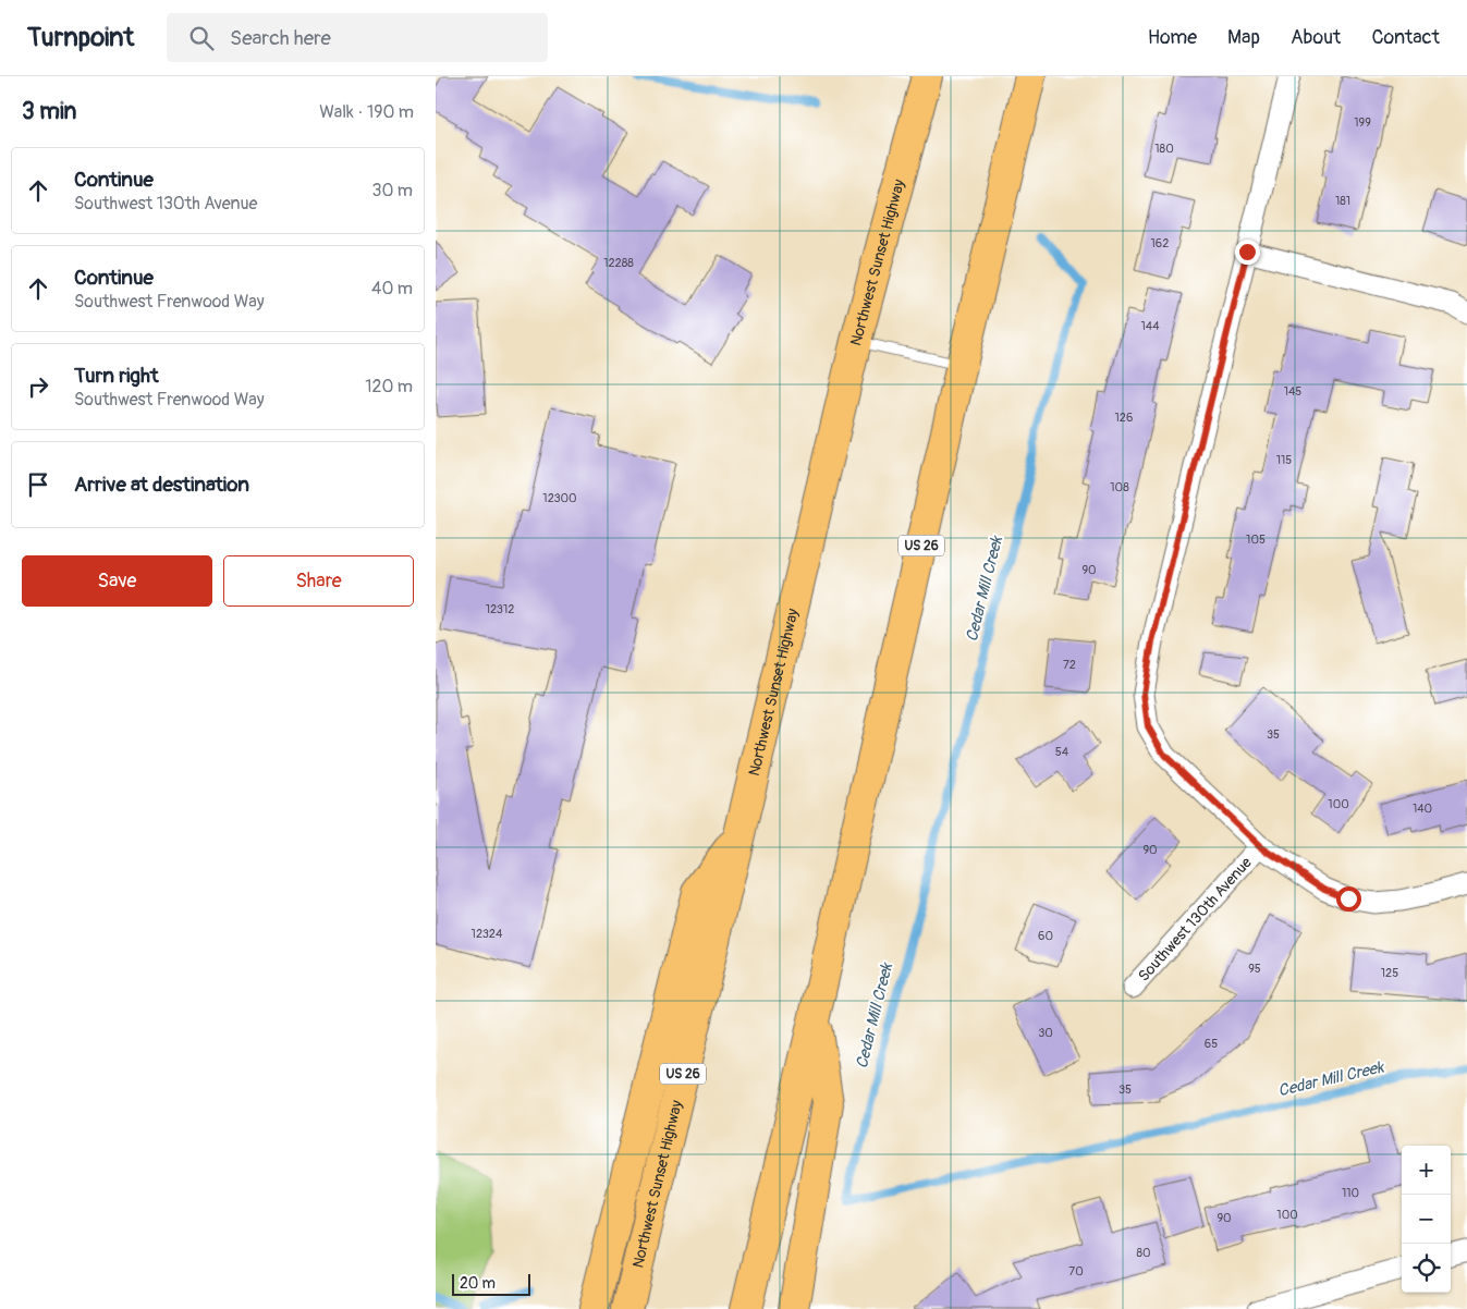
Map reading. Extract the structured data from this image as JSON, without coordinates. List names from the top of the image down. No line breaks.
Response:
{"streets":{"highway":["Northwest Sunset Highway","US 26"],"street":["Southwest 130th Avenue"]},"water":["Cedar Mill Creek"],"house_numbers":["199","180","181","162","12288","144","145","126","115","108","12300","105","90","12312","72","35","54","100","140","90","12324","60","95","125","30","65","35","110","100","90","80","70"],"scale_bar":"20 m","page":{"header":"Turnpoint","search":"Search here","nav":["Home","Map","About","Contact"],"heading":["3 min","Walk · 190 m"],"list":[["Continue","Southwest 130th Avenue","30 m"],["Continue","Southwest Frenwood Way","40 m"],["Turn right","Southwest Frenwood Way","120 m"],"Arrive at destination"],"buttons":["Save","Share"],"map_buttons":["+","−"],"scale":"20 m"}}
